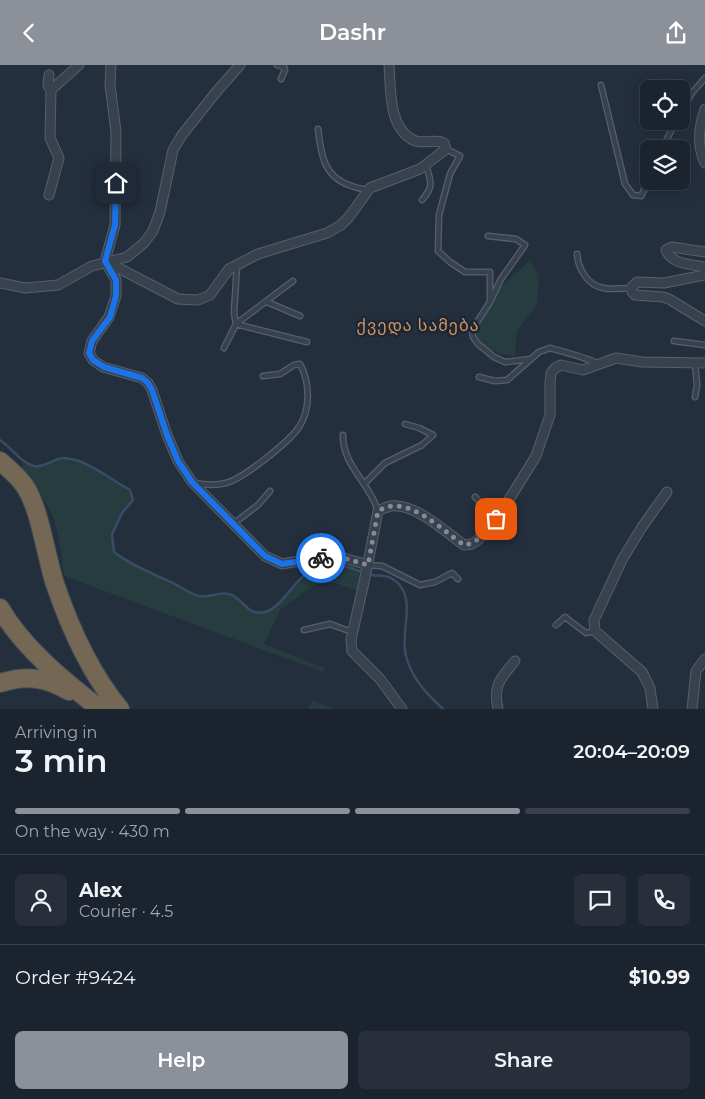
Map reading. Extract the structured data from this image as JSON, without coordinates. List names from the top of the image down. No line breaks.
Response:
{"districts":["ქვედა სამება"],"page":{"header":"Dashr","heading":["3 min","Arriving in","20:04–20:09"],"panel":["Alex","Courier · 4.5","Order #9424","$10.99"],"bar":"On the way · 430 m","buttons":["Help","Share"]}}
